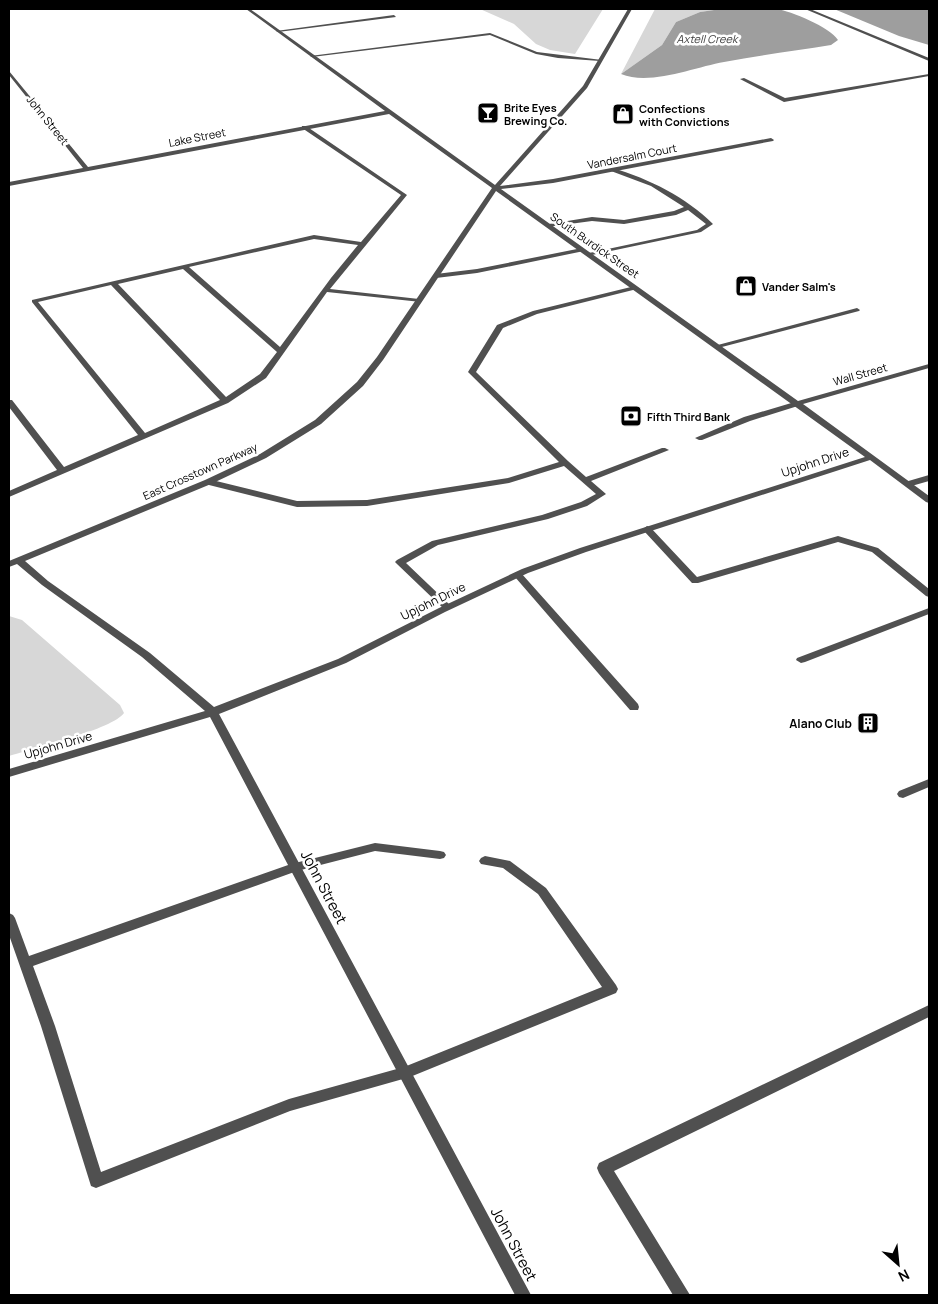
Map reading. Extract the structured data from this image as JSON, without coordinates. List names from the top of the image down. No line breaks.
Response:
{"streets":{"street":["John Street","Lake Street","Vandersalm Court","South Burdick Street","Wall Street","Upjohn Drive","East Crosstown Parkway"]},"crossings":[["John Street","Lake Street"],["John Street","Upjohn Drive"],["John Street","East Crosstown Parkway"],["Lake Street","South Burdick Street"],["Vandersalm Court","South Burdick Street"],["Vandersalm Court","East Crosstown Parkway"],["South Burdick Street","Wall Street"],["South Burdick Street","Upjohn Drive"],["South Burdick Street","East Crosstown Parkway"]],"water":["Axtell Creek"],"places":{"bar":["Brite Eyes Brewing Co."],"shop":["Confections with Convictions","Vander Salm's"],"bank":["Fifth Third Bank"],"building":["Alano Club"]},"north":"bottom right"}
